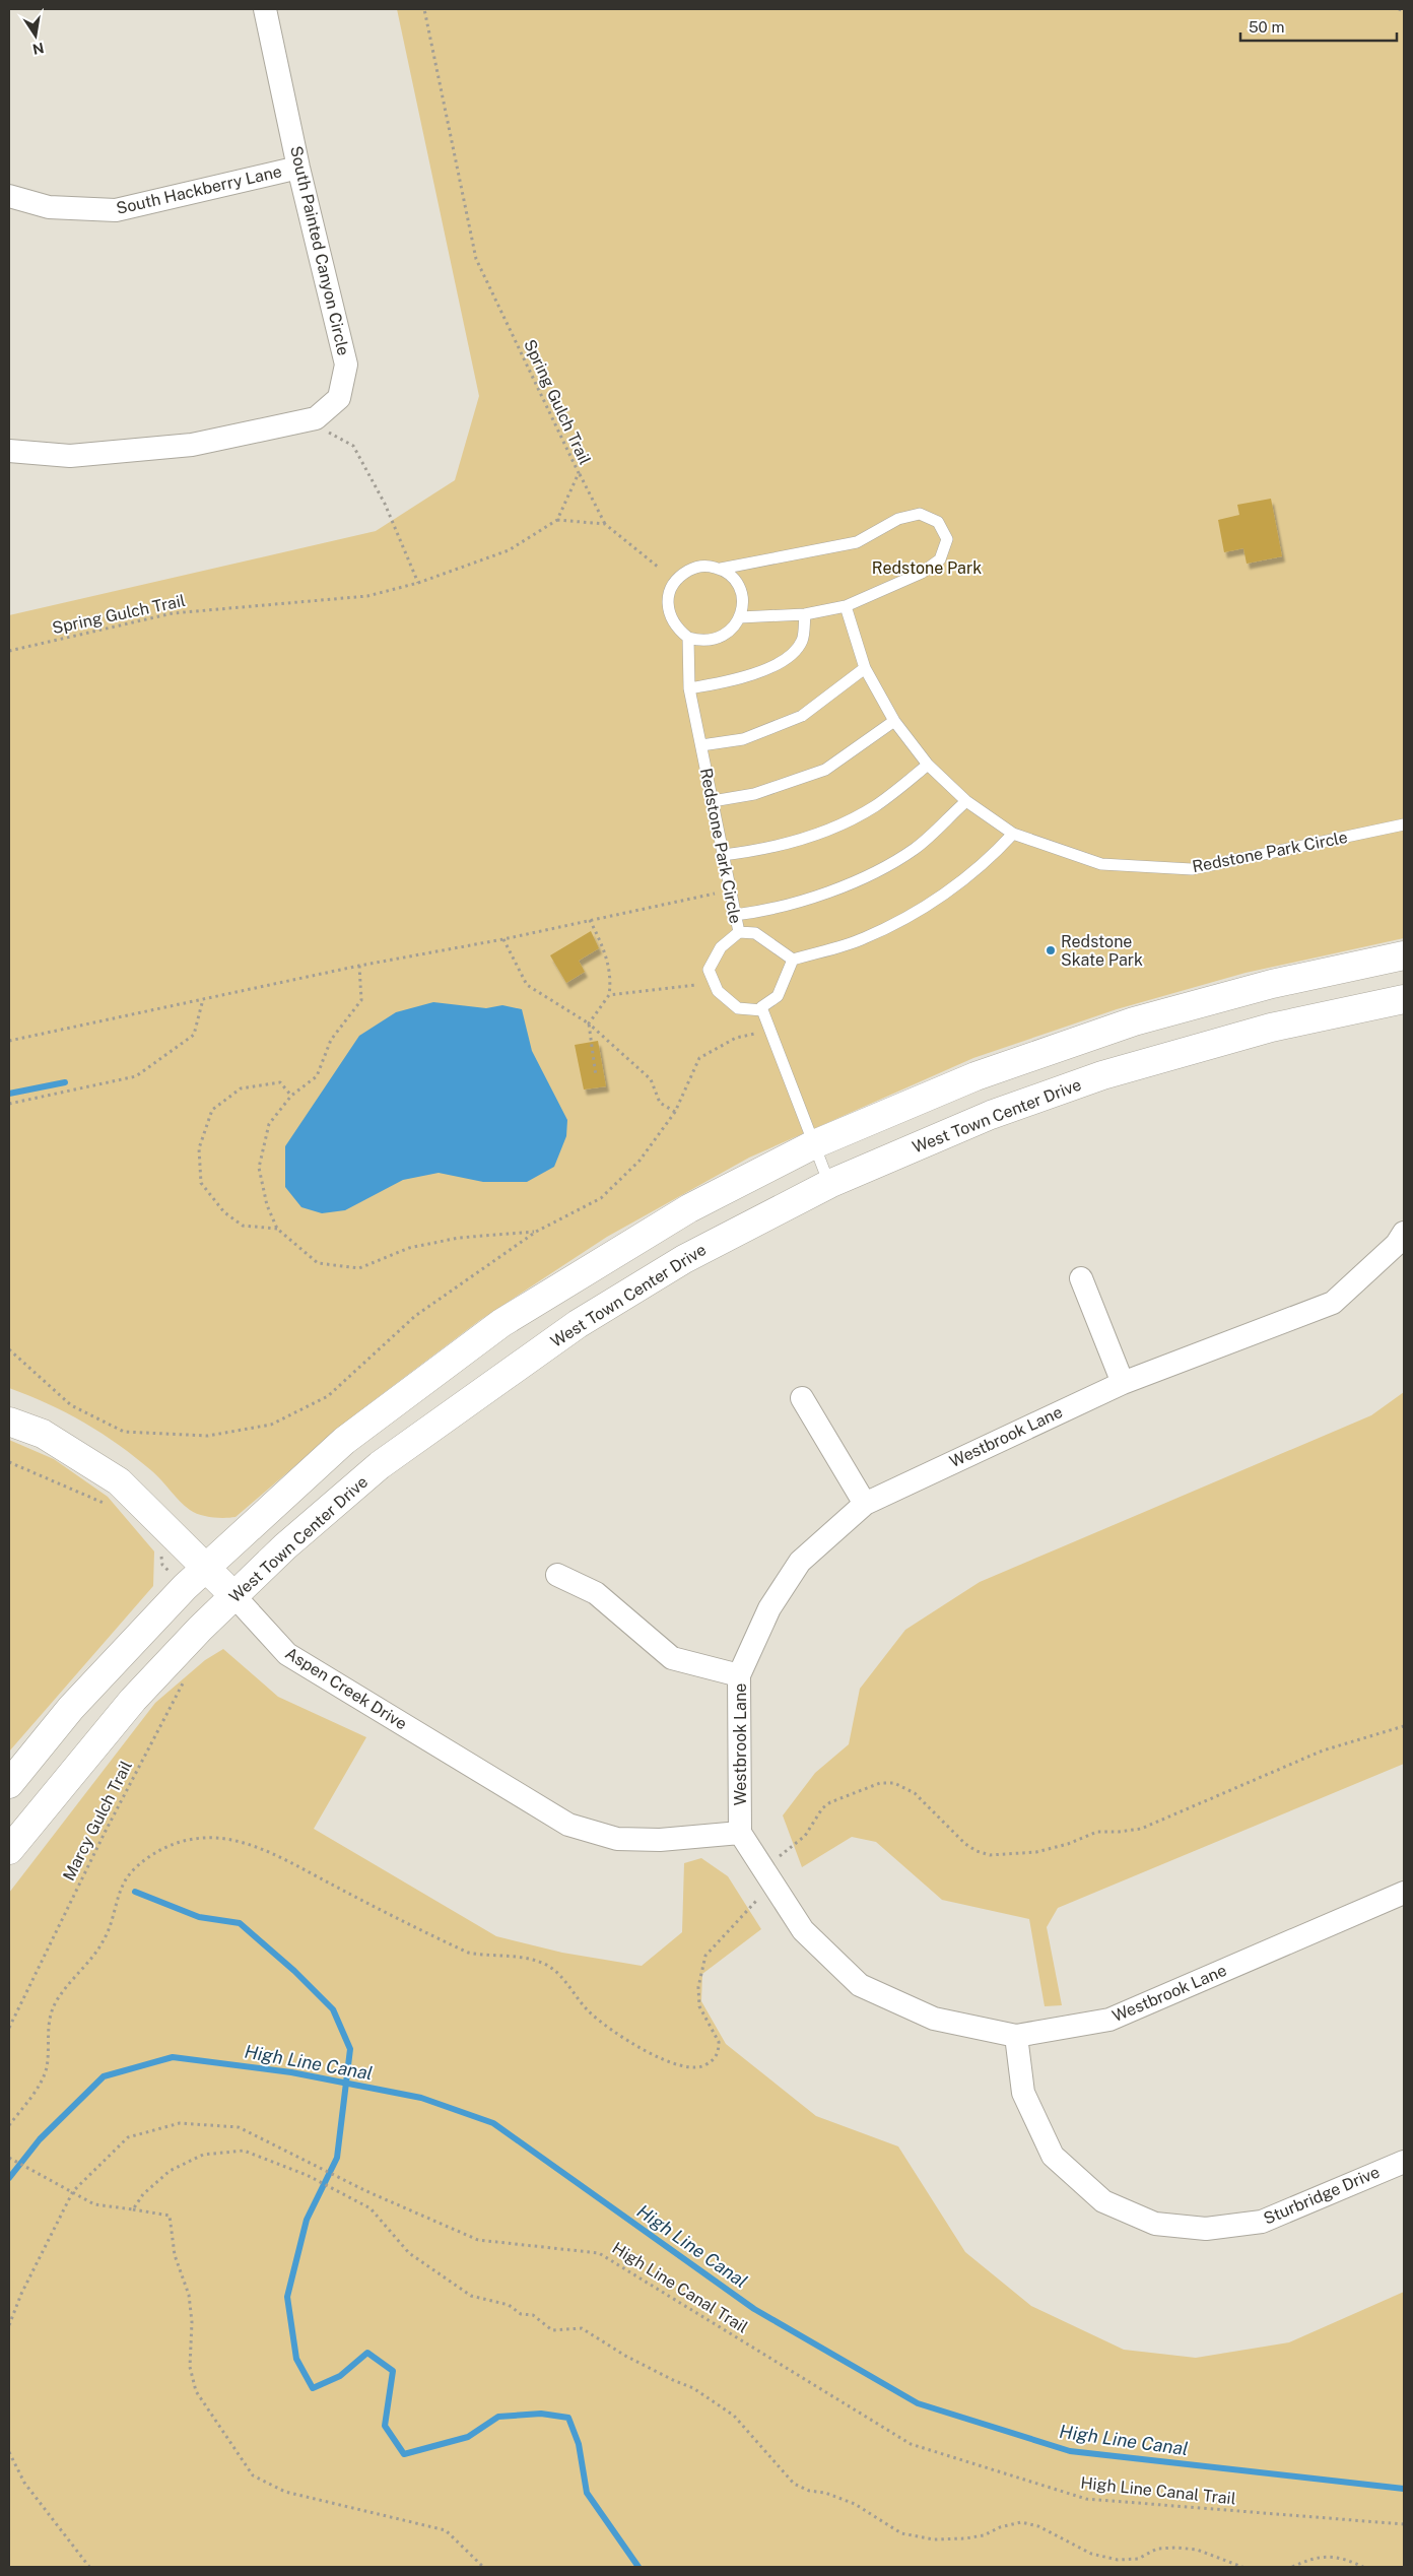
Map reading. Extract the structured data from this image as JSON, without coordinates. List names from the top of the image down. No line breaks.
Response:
{"streets":{"street":["South Hackberry Lane","South Painted Canyon Circle","West Town Center Drive","Westbrook Lane","Aspen Creek Drive","Sturbridge Drive"],"lane":["Redstone Park Circle"],"path":["Spring Gulch Trail","Marcy Gulch Trail","High Line Canal Trail"]},"crossings":[["South Hackberry Lane","South Painted Canyon Circle"],["West Town Center Drive","Aspen Creek Drive"],["Westbrook Lane","Aspen Creek Drive"],["Westbrook Lane","Sturbridge Drive"]],"water":["High Line Canal"],"parks":["Redstone Park"],"places":["Redstone Skate Park"],"scale_bar":"50 m","north":"bottom"}
